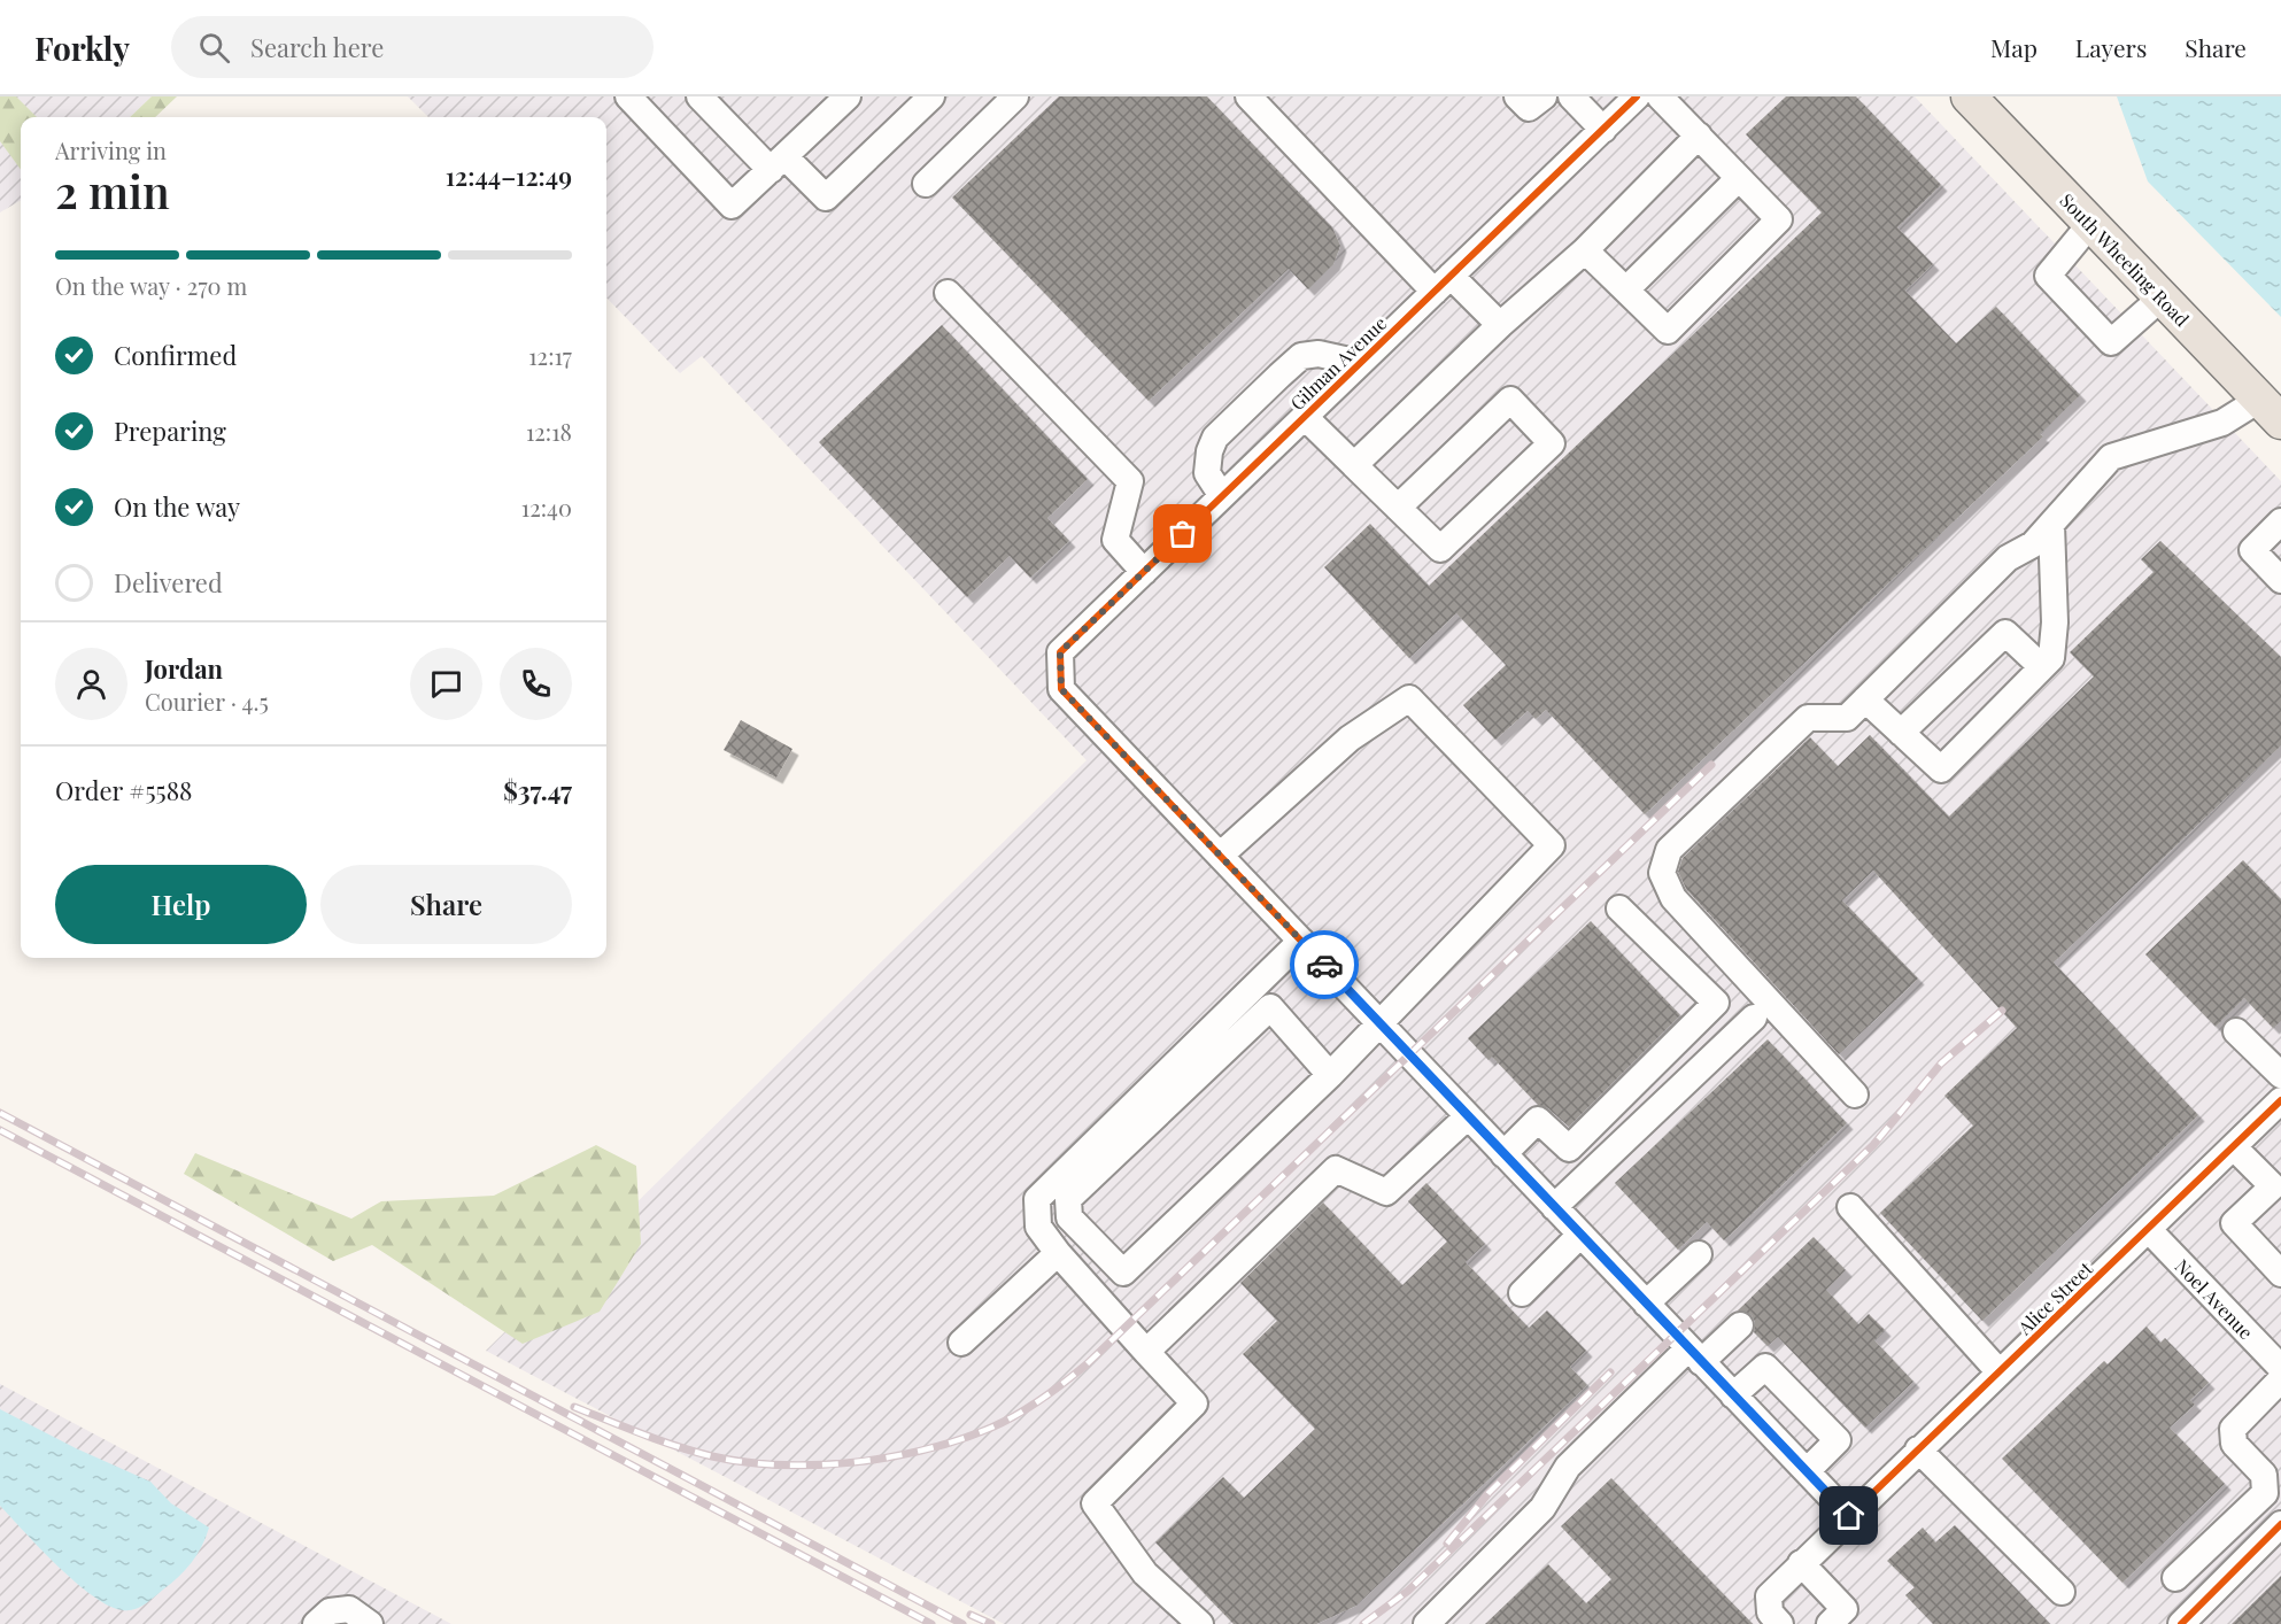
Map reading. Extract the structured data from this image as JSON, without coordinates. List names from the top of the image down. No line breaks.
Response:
{"streets":{"main road":["South Wheeling Road"],"street":["Gilman Avenue","Alice Street","Noel Avenue"]},"crossings":[["Alice Street","Noel Avenue"]],"page":{"header":"Forkly","search":"Search here","nav":["Map","Layers","Share"],"heading":["2 min","Arriving in","12:44–12:49"],"panel":["Jordan","Courier · 4.5","Order #5588","$37.47"],"bar":"On the way · 270 m","list":[["Confirmed","12:17"],["Preparing","12:18"],["On the way","12:40"],"Delivered"],"buttons":["Help","Share"]}}
